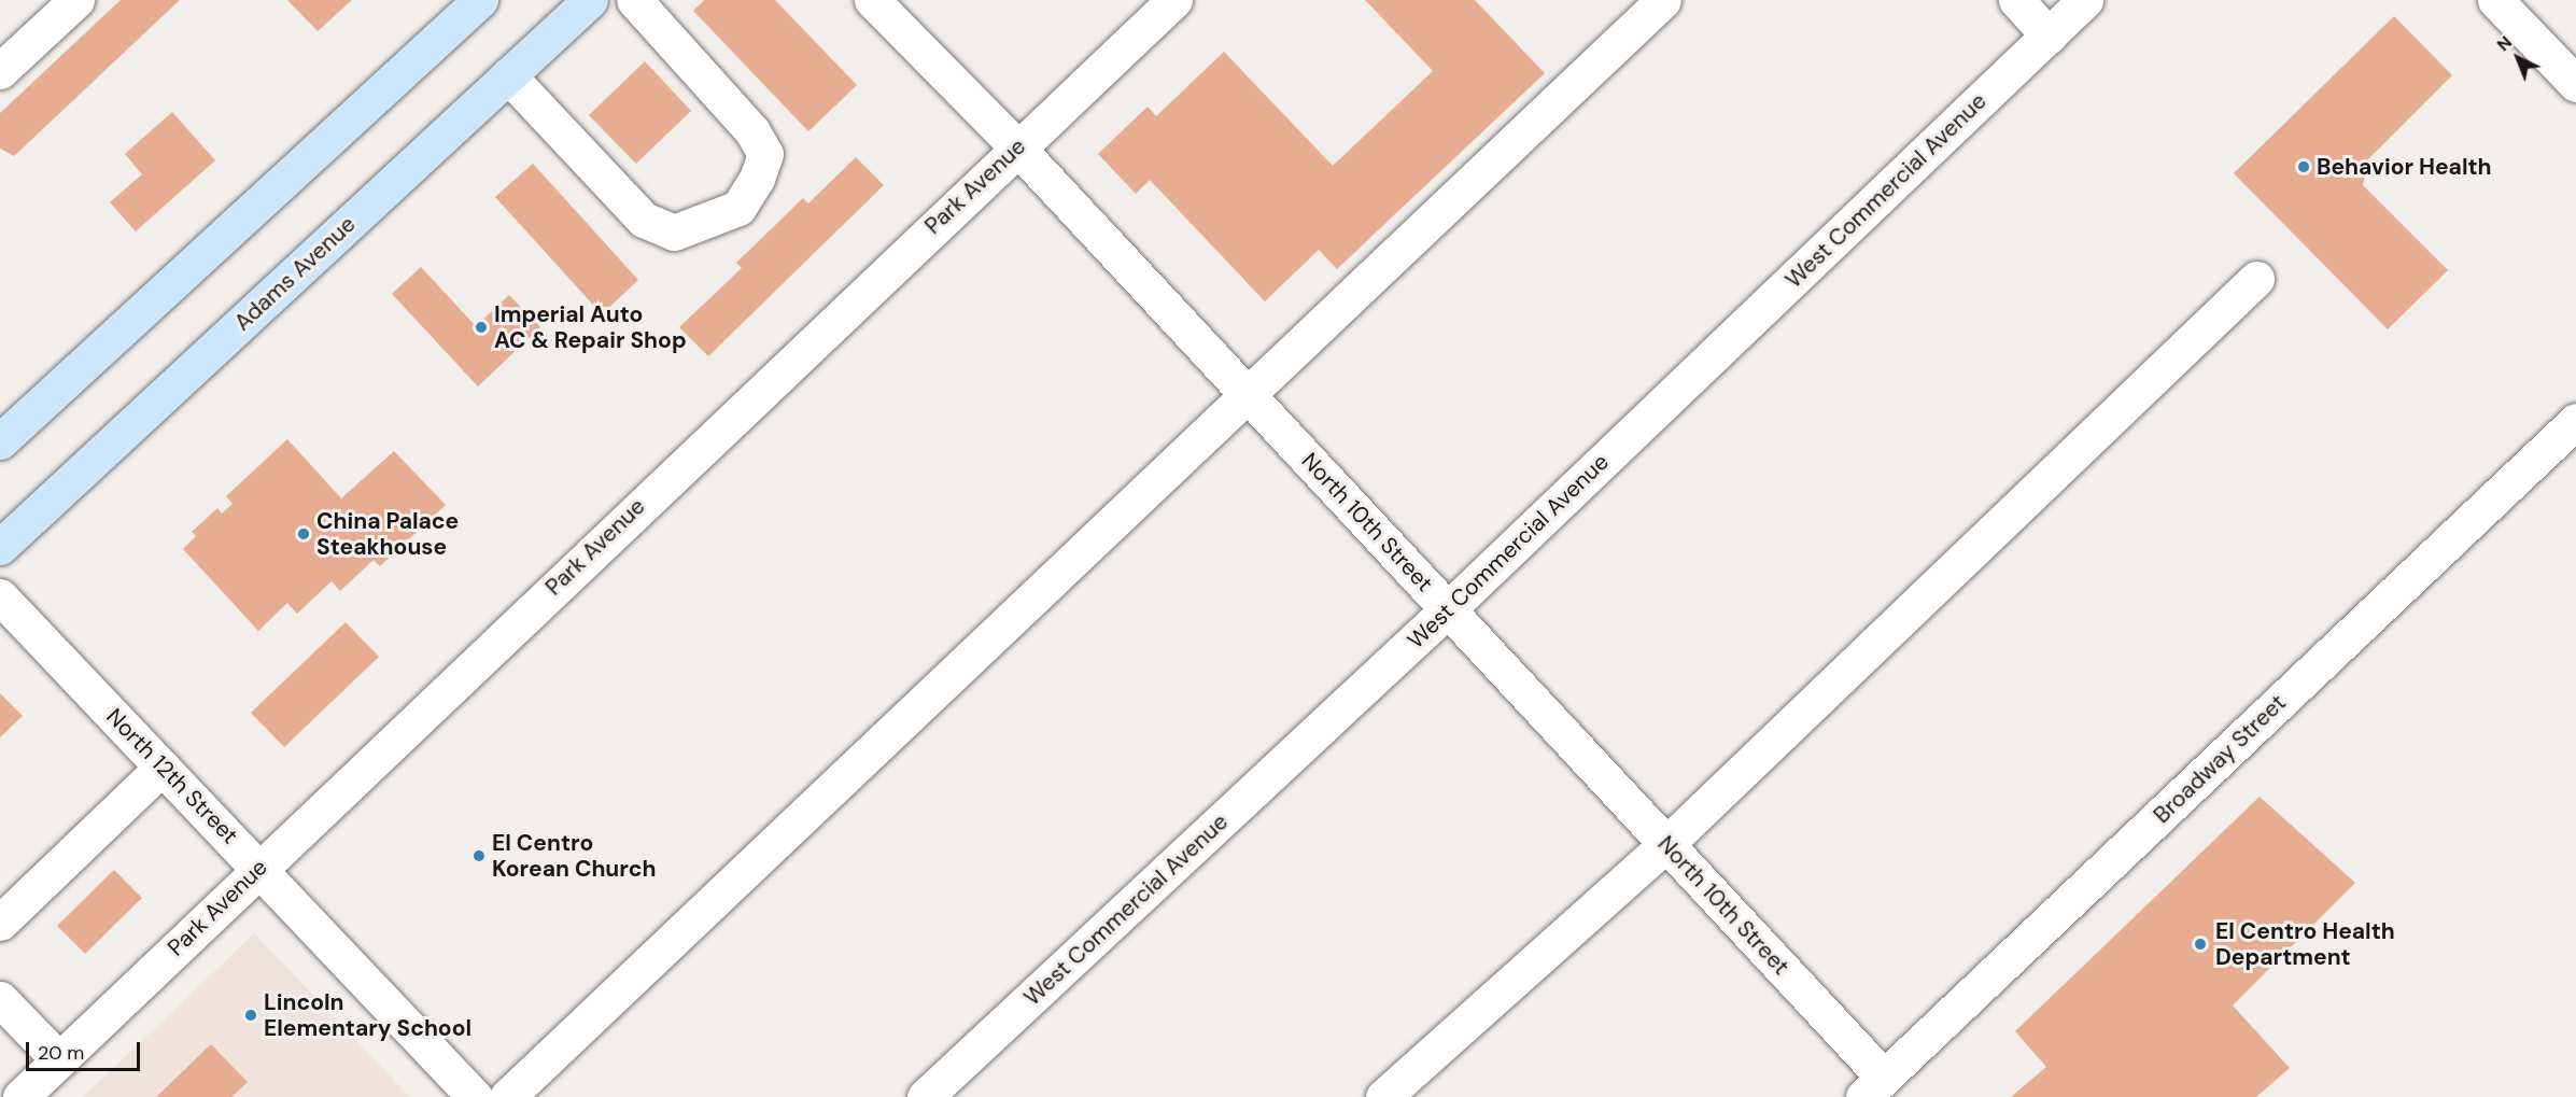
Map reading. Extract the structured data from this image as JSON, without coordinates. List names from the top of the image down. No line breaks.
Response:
{"streets":{"main road":["Adams Avenue"],"street":["Park Avenue","West Commercial Avenue","North 10th Street","Broadway Street","North 12th Street"]},"crossings":[["Park Avenue","North 10th Street"],["Park Avenue","North 12th Street"],["West Commercial Avenue","North 10th Street"],["North 10th Street","Broadway Street"]],"places":["Behavior Health","Imperial Auto AC & Repair Shop","China Palace Steakhouse","El Centro Korean Church","El Centro Health Department","Lincoln Elementary School"],"scale_bar":"20 m","north":"top left"}
